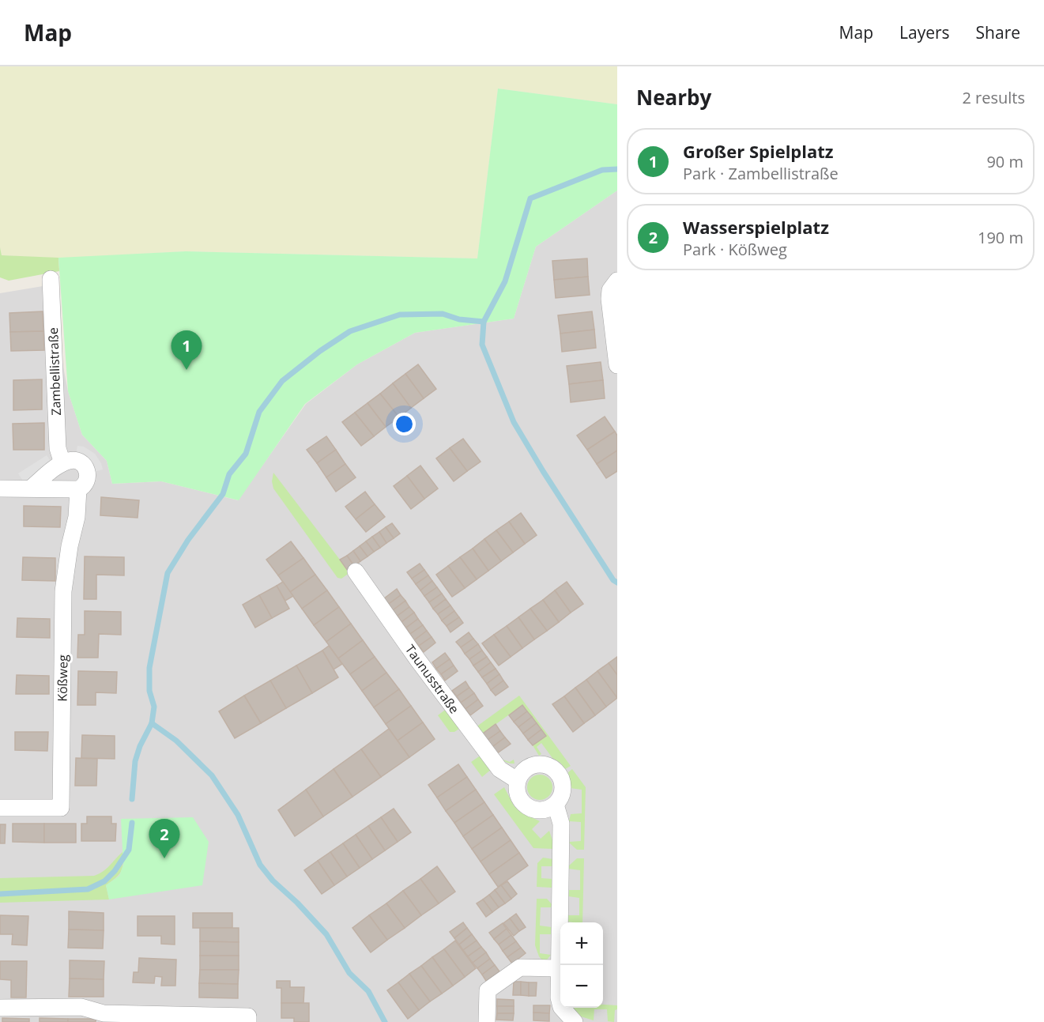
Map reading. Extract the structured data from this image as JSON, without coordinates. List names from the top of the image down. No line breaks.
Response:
{"streets":{"street":["Zambellistraße","Kößweg","Taunusstraße"]},"page":{"header":"Map","nav":["Map","Layers","Share"],"heading":["Nearby","2 results"],"list":[{"mark":"1","name":"Großer Spielplatz","note":"Park · Zambellistraße","value":"90 m"},{"mark":"2","name":"Wasserspielplatz","note":"Park · Kößweg","value":"190 m"}],"pins":["1","2"],"map_buttons":["+","−"]}}
